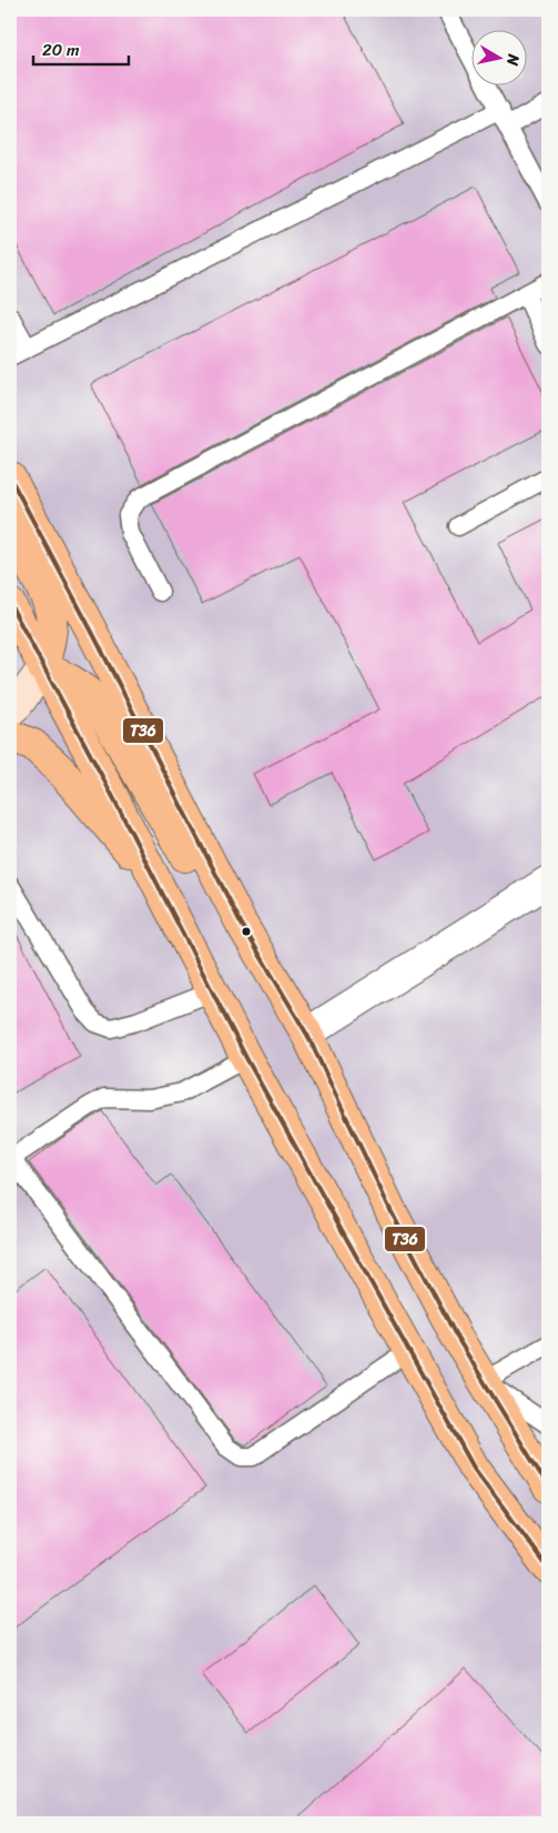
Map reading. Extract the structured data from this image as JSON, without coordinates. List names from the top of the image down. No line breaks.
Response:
{"lines":["transit line T36"],"scale_bar":"20 m","north":"right"}
